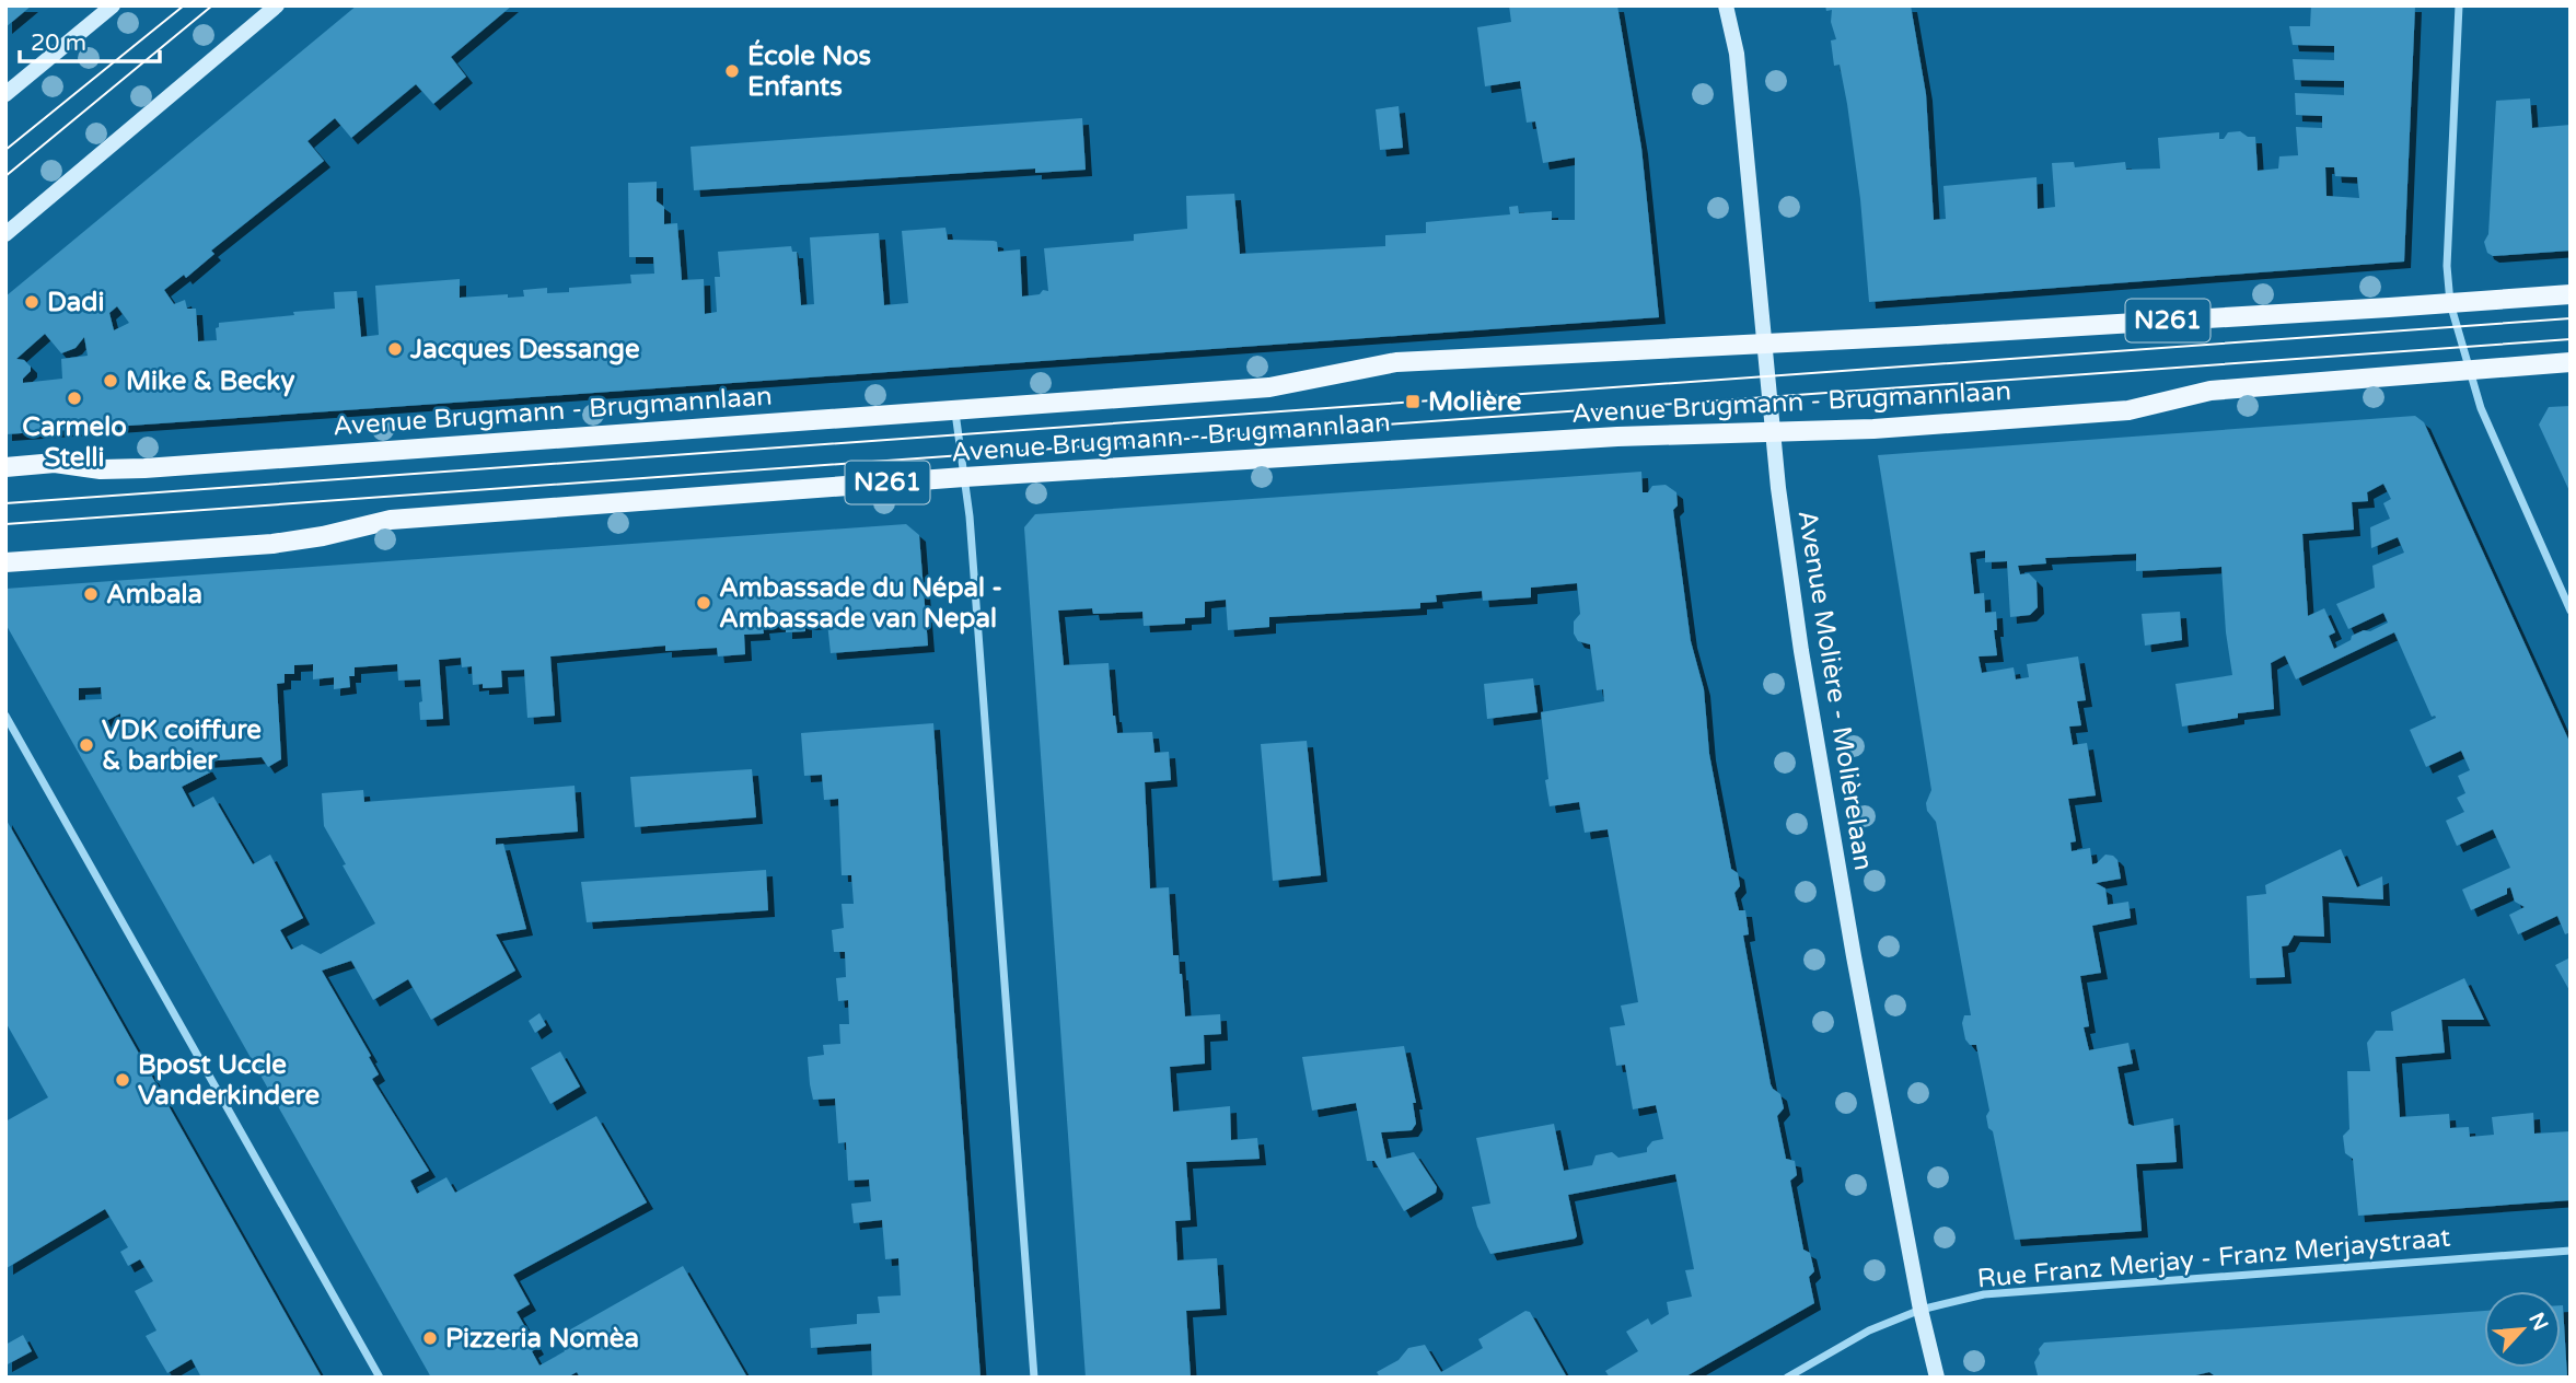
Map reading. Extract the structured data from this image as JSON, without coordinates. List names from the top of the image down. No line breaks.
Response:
{"streets":{"main road":["N261","Avenue Brugmann - Brugmannlaan"],"street":["Avenue Molière - Molièrelaan","Rue Franz Merjay - Franz Merjaystraat"]},"crossings":[["Avenue Brugmann - Brugmannlaan","Avenue Molière - Molièrelaan"],["Avenue Molière - Molièrelaan","Rue Franz Merjay - Franz Merjaystraat"]],"places":{"other":["École Nos Enfants","Dadi","Jacques Dessange","Mike & Becky","Carmelo Stelli","Ambala","Ambassade du Népal - Ambassade van Nepal","VDK coiffure & barbier","Bpost Uccle Vanderkindere","Pizzeria Nomèa"],"transit":["Molière"]},"scale_bar":"20 m","north":"top right"}
